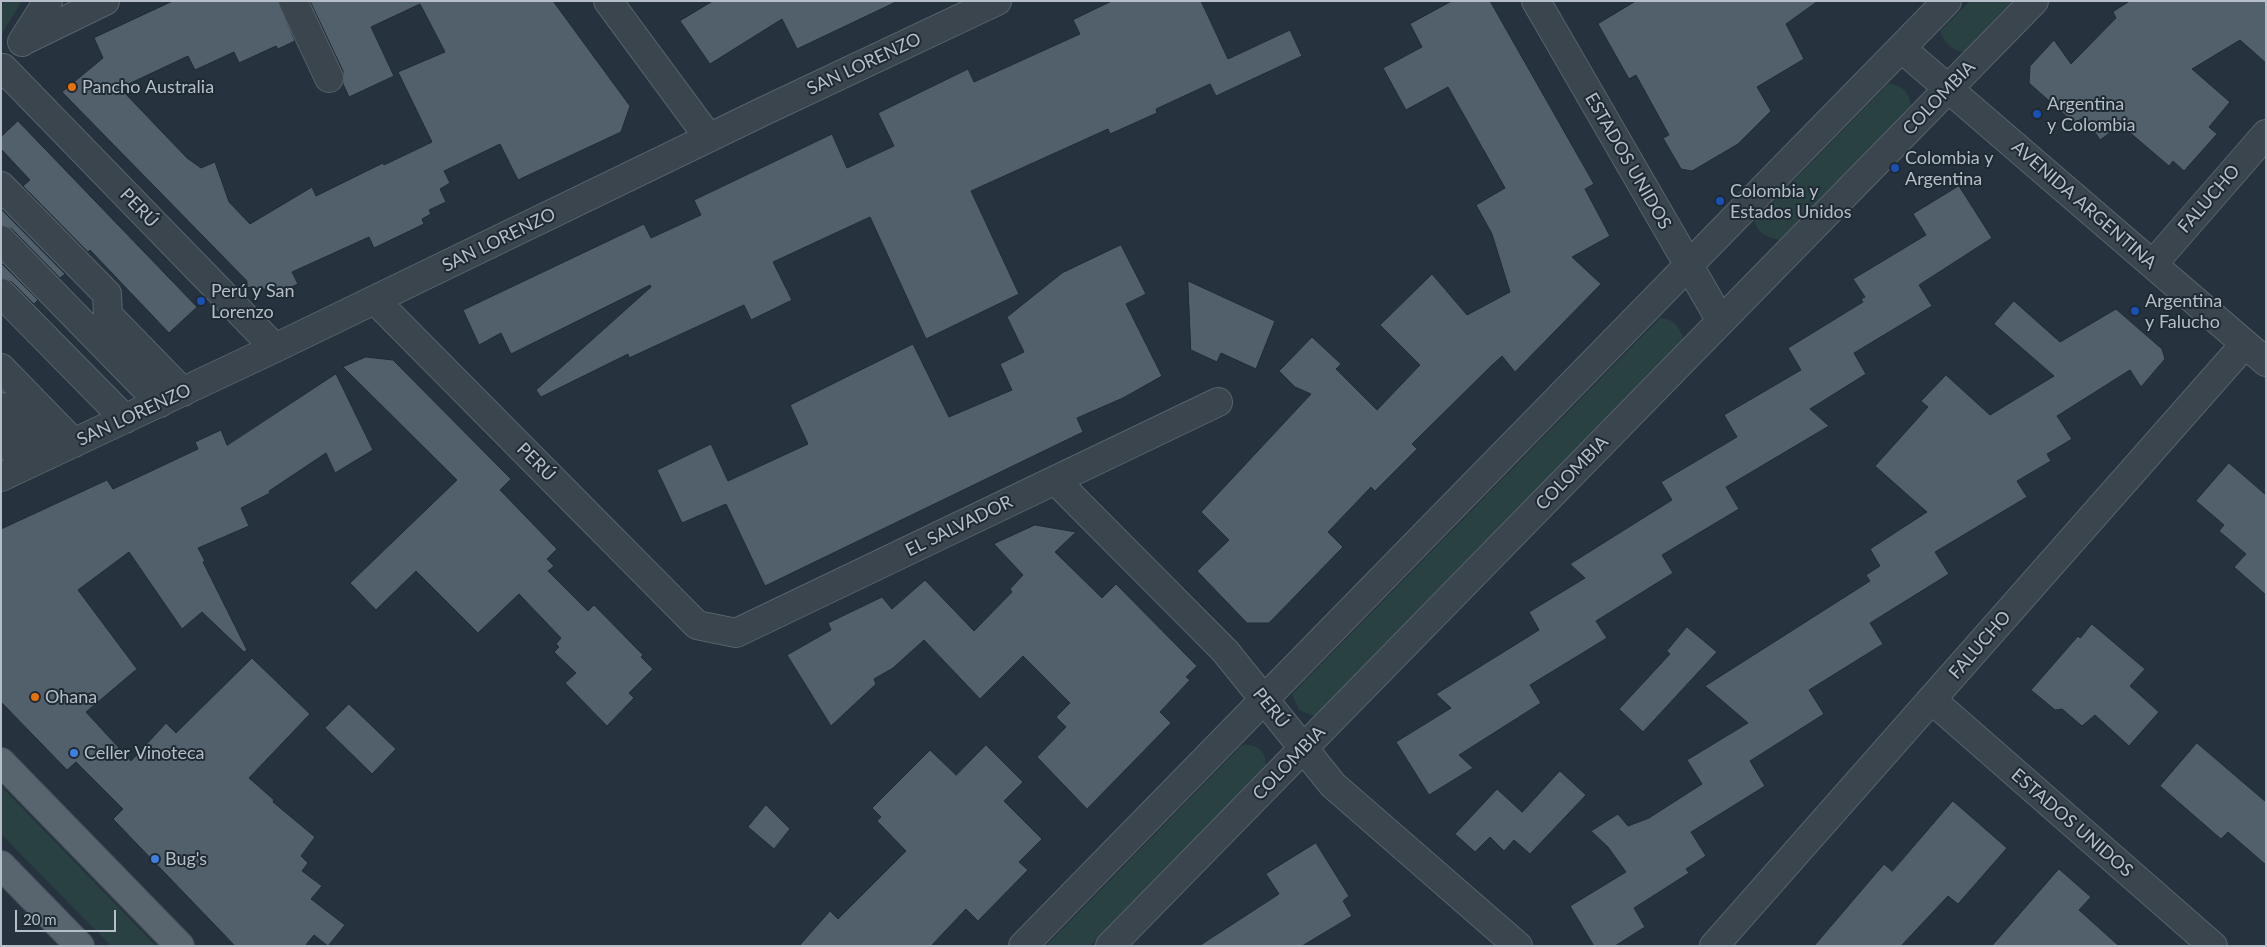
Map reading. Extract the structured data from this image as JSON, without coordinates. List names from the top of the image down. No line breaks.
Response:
{"streets":{"street":["SAN LORENZO","COLOMBIA","ESTADOS UNIDOS","FALUCHO","AVENIDA ARGENTINA","PERÚ","EL SALVADOR"]},"crossings":[["SAN LORENZO","PERÚ"],["COLOMBIA","ESTADOS UNIDOS"],["COLOMBIA","AVENIDA ARGENTINA"],["COLOMBIA","PERÚ"],["ESTADOS UNIDOS","FALUCHO"],["FALUCHO","AVENIDA ARGENTINA"],["PERÚ","EL SALVADOR"]],"places":["Pancho Australia","Argentina y Colombia","Colombia y Argentina","Colombia y Estados Unidos","Perú y San Lorenzo","Argentina y Falucho","Ohana","Celler Vinoteca","Bug's"],"scale_bar":"20 m"}
